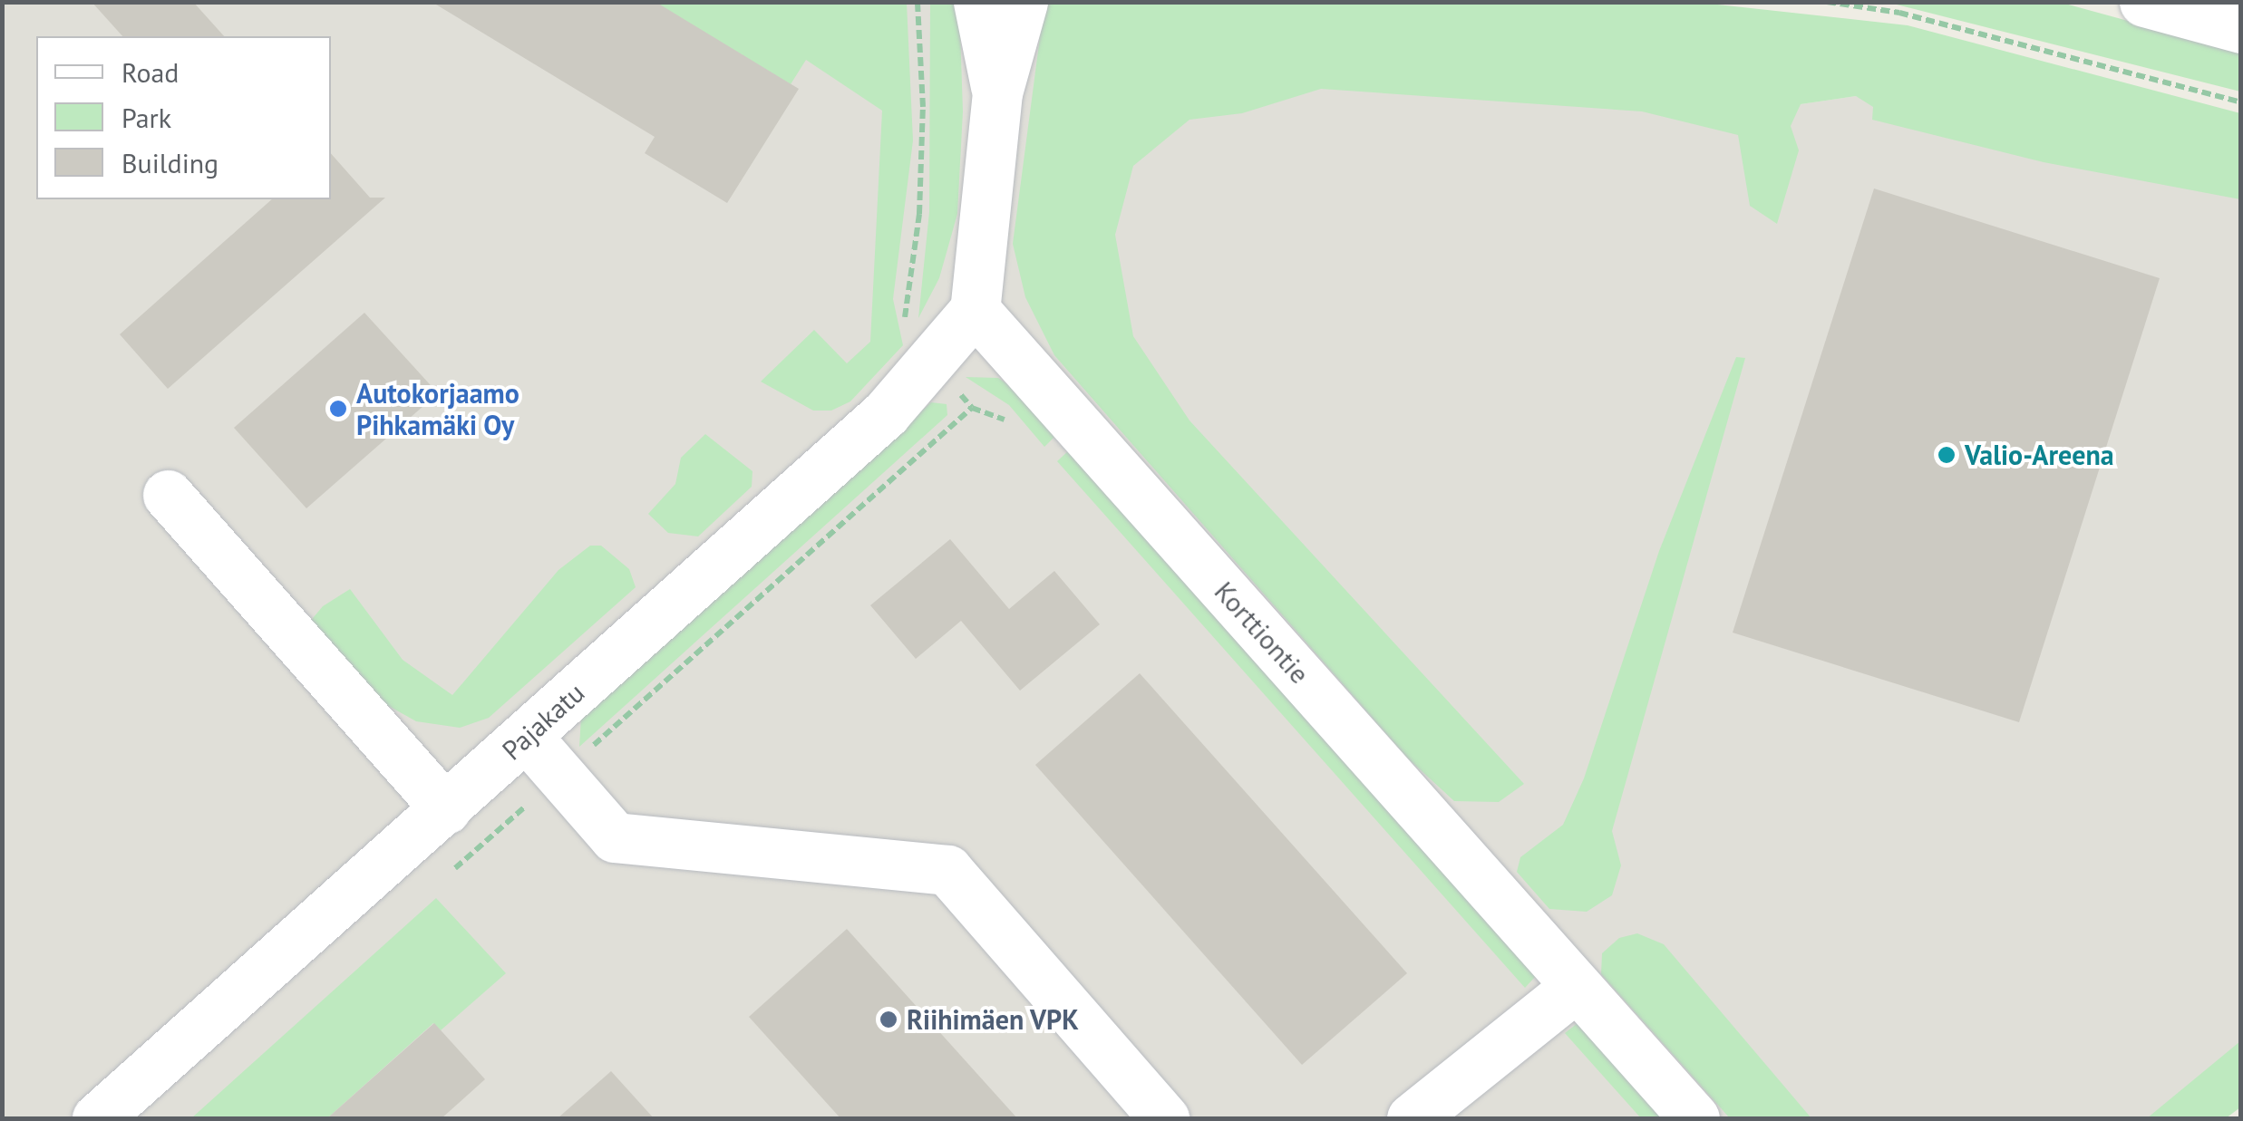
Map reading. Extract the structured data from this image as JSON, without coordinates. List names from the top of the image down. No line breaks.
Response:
{"streets":{"street":["Korttiontie","Pajakatu"]},"crossings":[["Korttiontie","Pajakatu"]],"places":["Autokorjaamo Pihkamäki Oy","Valio-Areena","Riihimäen VPK"],"legend":["Road","Park","Building"]}
